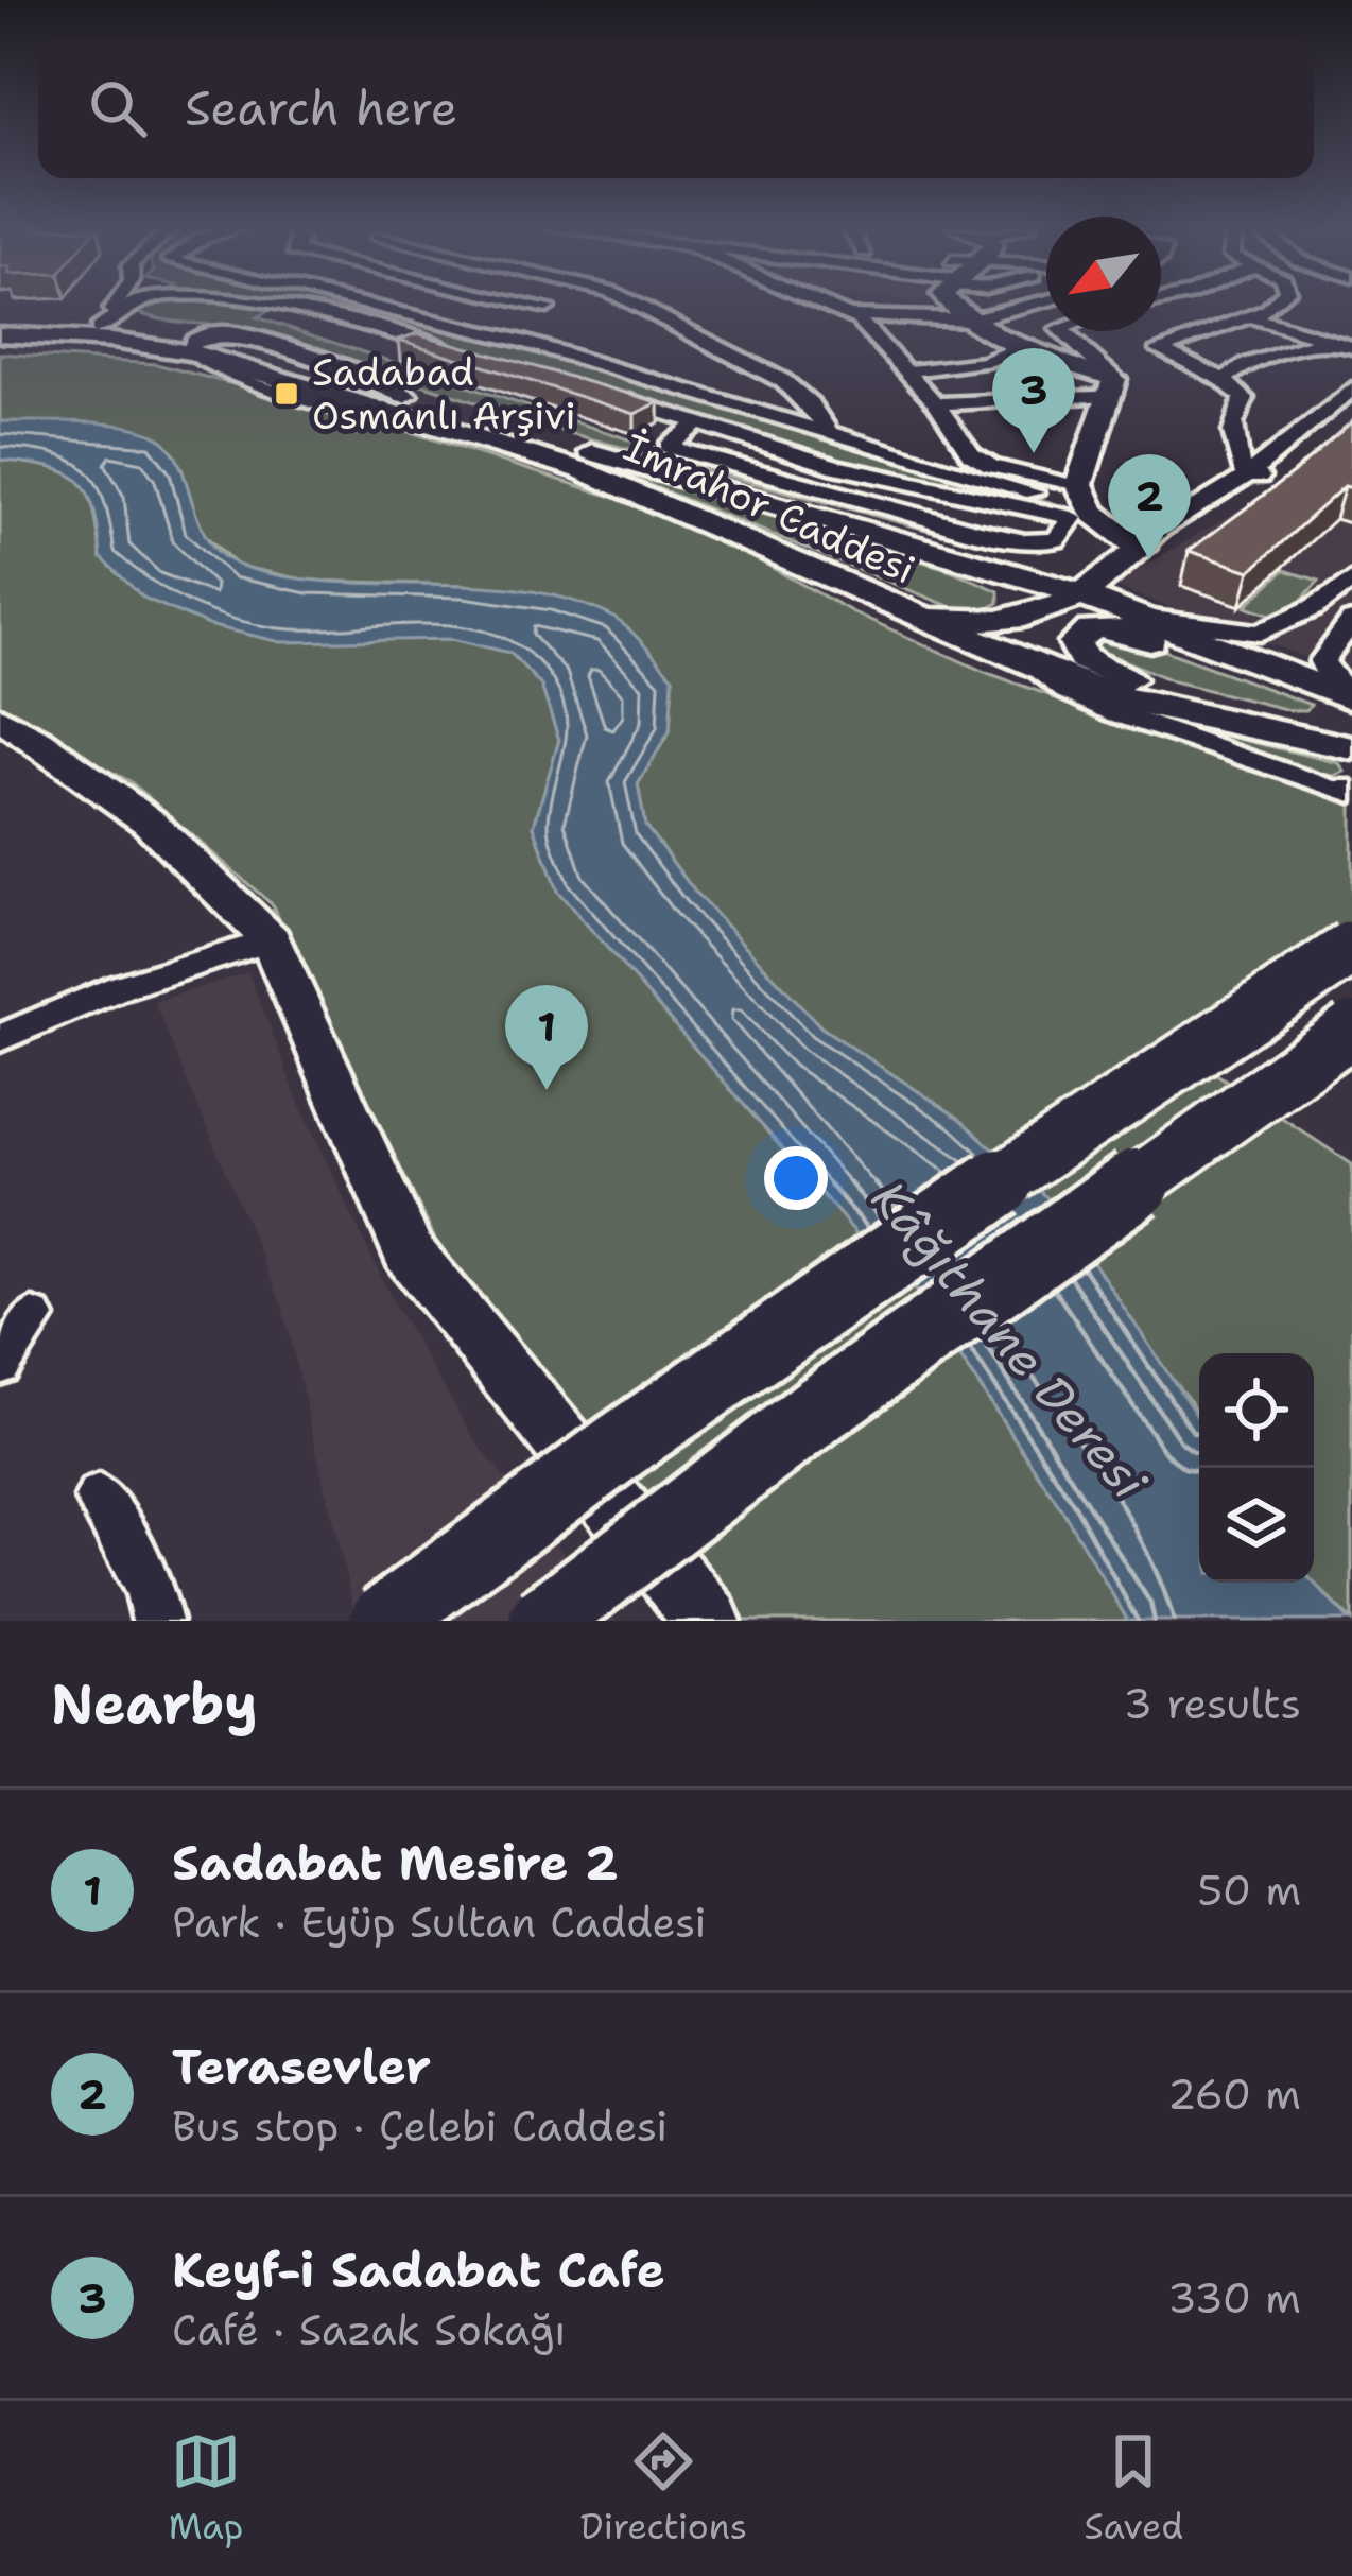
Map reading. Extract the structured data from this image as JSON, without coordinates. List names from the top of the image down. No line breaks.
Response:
{"streets":{"main road":["İmrahor Caddesi"]},"water":["Kâğıthane Deresi"],"places":{"transit":["Sadabad Osmanlı Arşivi"]},"north":"bottom left","page":{"search":"Search here","pins":["3","2","1"],"heading":["Nearby","3 results"],"list":[{"mark":"1","name":"Sadabat Mesire 2","note":"Park · Eyüp Sultan Caddesi","value":"50 m"},{"mark":"2","name":"Terasevler","note":"Bus stop · Çelebi Caddesi","value":"260 m"},{"mark":"3","name":"Keyf-i Sadabat Cafe","note":"Café · Sazak Sokağı","value":"330 m"}],"nav":["Map","Directions","Saved"]}}
